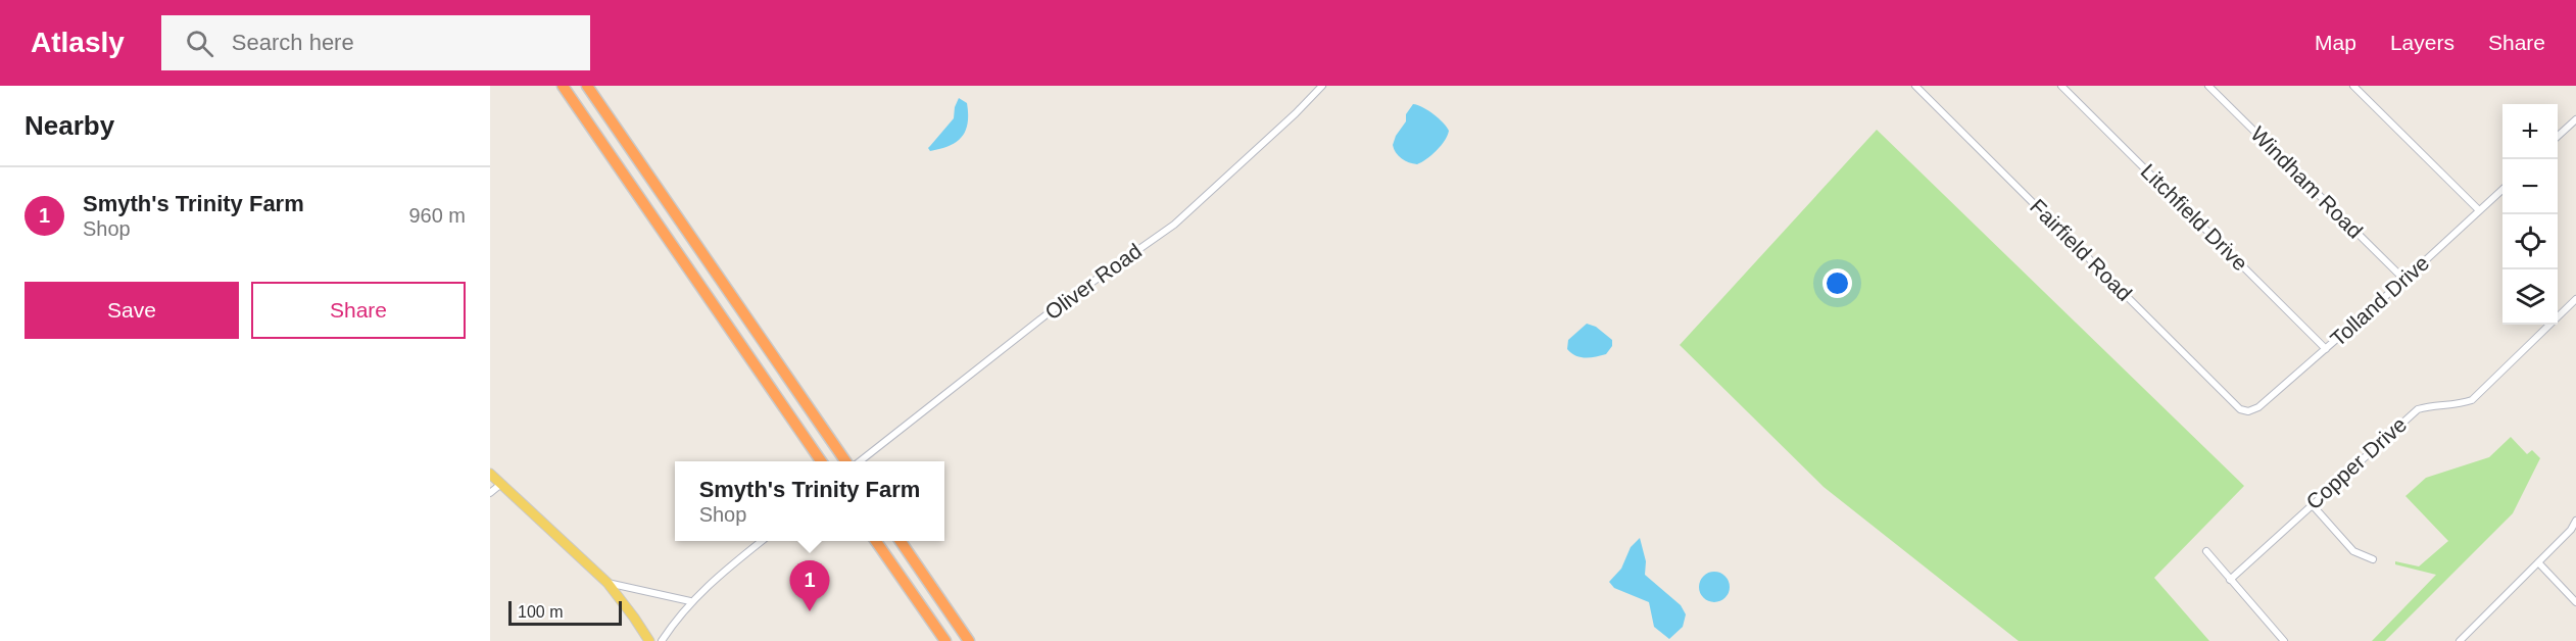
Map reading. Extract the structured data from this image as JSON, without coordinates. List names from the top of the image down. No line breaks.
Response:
{"streets":{"street":["Windham Road","Litchfield Drive","Fairfield Road","Oliver Road","Tolland Drive","Copper Drive"]},"crossings":[["Windham Road","Tolland Drive"],["Litchfield Drive","Tolland Drive"],["Fairfield Road","Tolland Drive"]],"scale_bar":"100 m","page":{"header":"Atlasly","search":"Search here","nav":["Map","Layers","Share"],"heading":"Nearby","map_buttons":["+","−"],"list":[{"mark":"1","name":"Smyth's Trinity Farm","note":"Shop","value":"960 m"}],"buttons":["Save","Share"],"popup":["Smyth's Trinity Farm","Shop"],"pins":"1","scale":"100 m"}}
